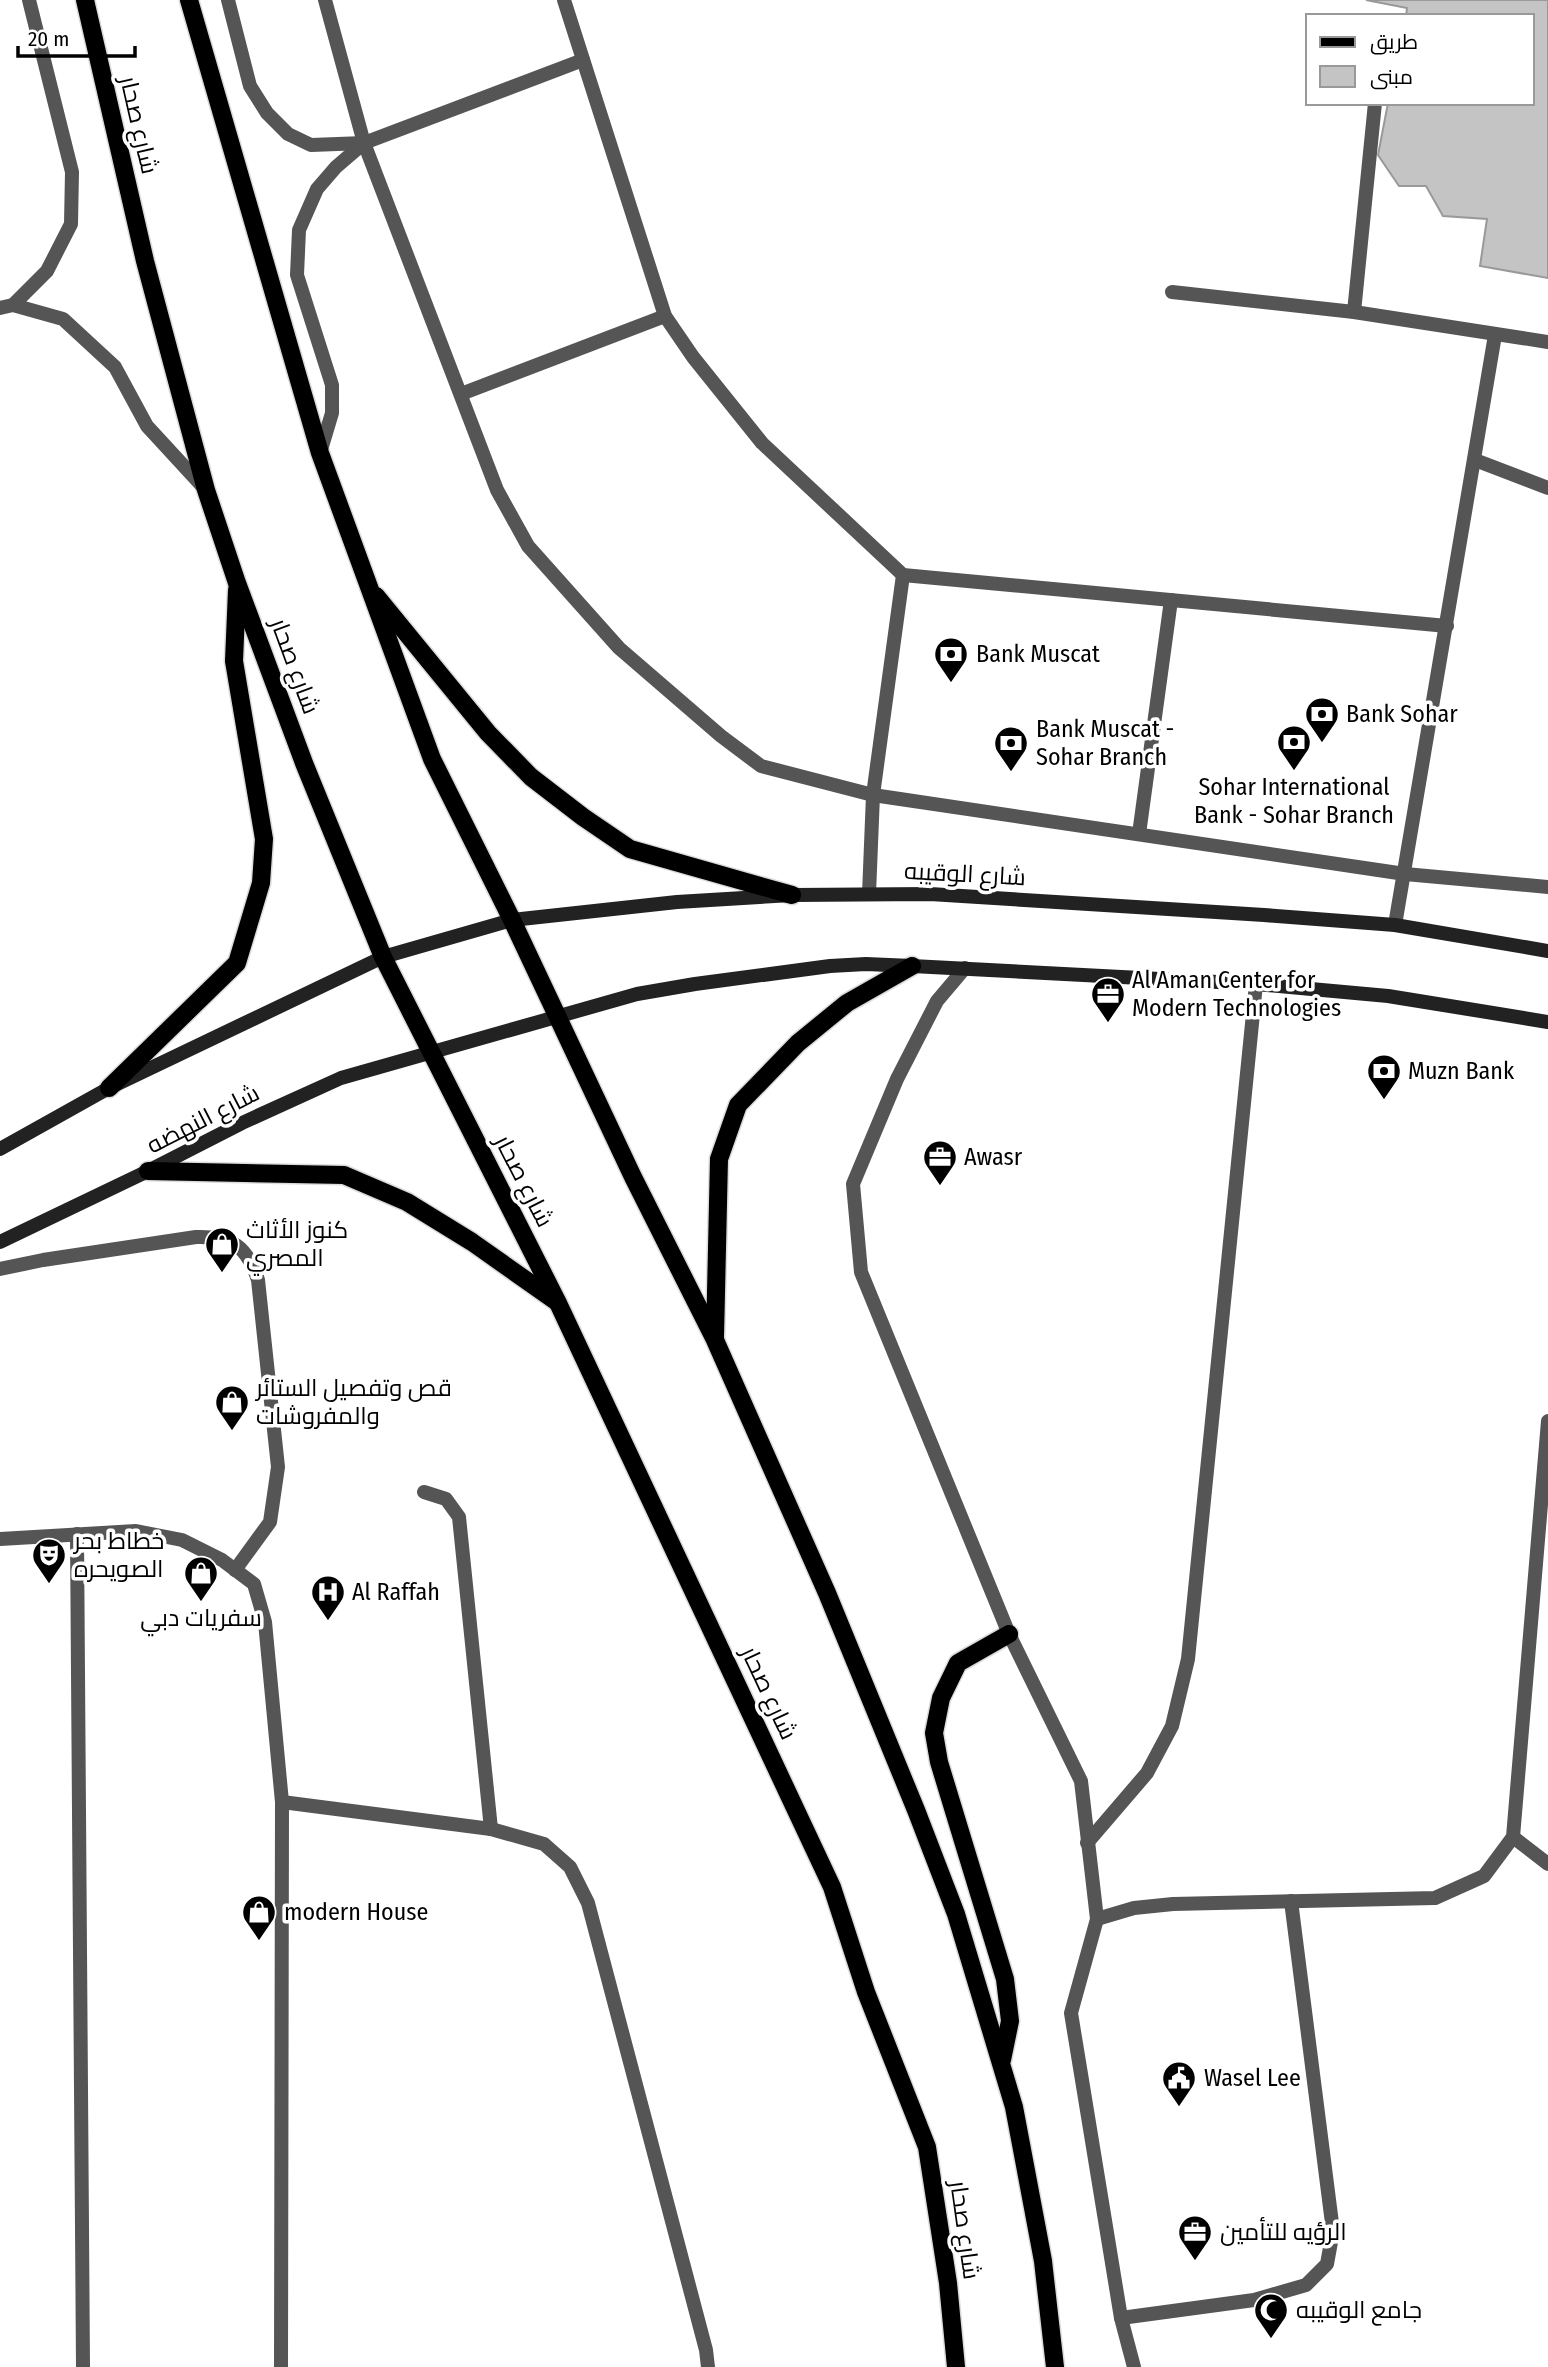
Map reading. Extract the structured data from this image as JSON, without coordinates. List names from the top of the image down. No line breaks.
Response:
{"streets":{"main road":["شارع صحار","شارع الوقيبه","شارع النهضه"]},"crossings":[["شارع صحار","شارع الوقيبه"],["شارع صحار","شارع النهضه"]],"places":{"bank":["Bank Muscat","Bank Sohar","Sohar International Bank - Sohar Branch","Bank Muscat - Sohar Branch","Muzn Bank"],"office":["Al Aman Center for Modern Technologies","Awasr","الرؤيه للتأمين"],"shop":["كنوز الأثاث المصري","قص وتفصيل الستائر والمفروشات","سفريات دبي","modern House"],"theatre":["خطاط بحر الصويحره"],"hospital":["Al Raffah"],"public building":["Wasel Lee"],"mosque":["جامع الوقيبه"]},"legend":["طريق","مبنى"],"scale_bar":"20 m"}
